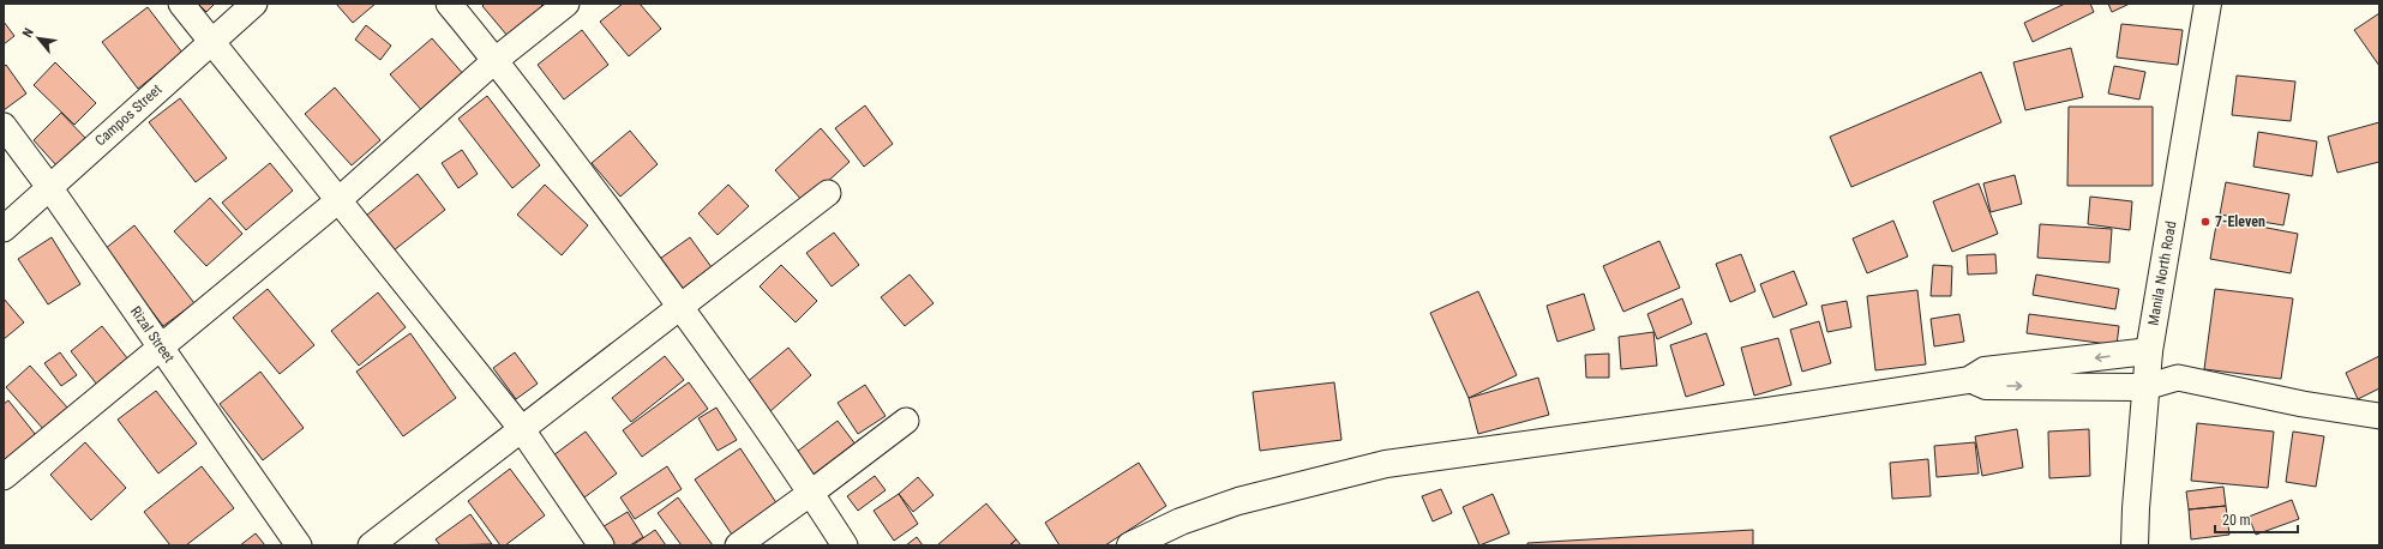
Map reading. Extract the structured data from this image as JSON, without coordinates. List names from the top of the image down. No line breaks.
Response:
{"streets":{"main road":["Manila North Road"],"street":["Campos Street","Rizal Street"]},"crossings":[["Campos Street","Rizal Street"]],"places":["7-Eleven"],"scale_bar":"20 m","north":"top left"}
